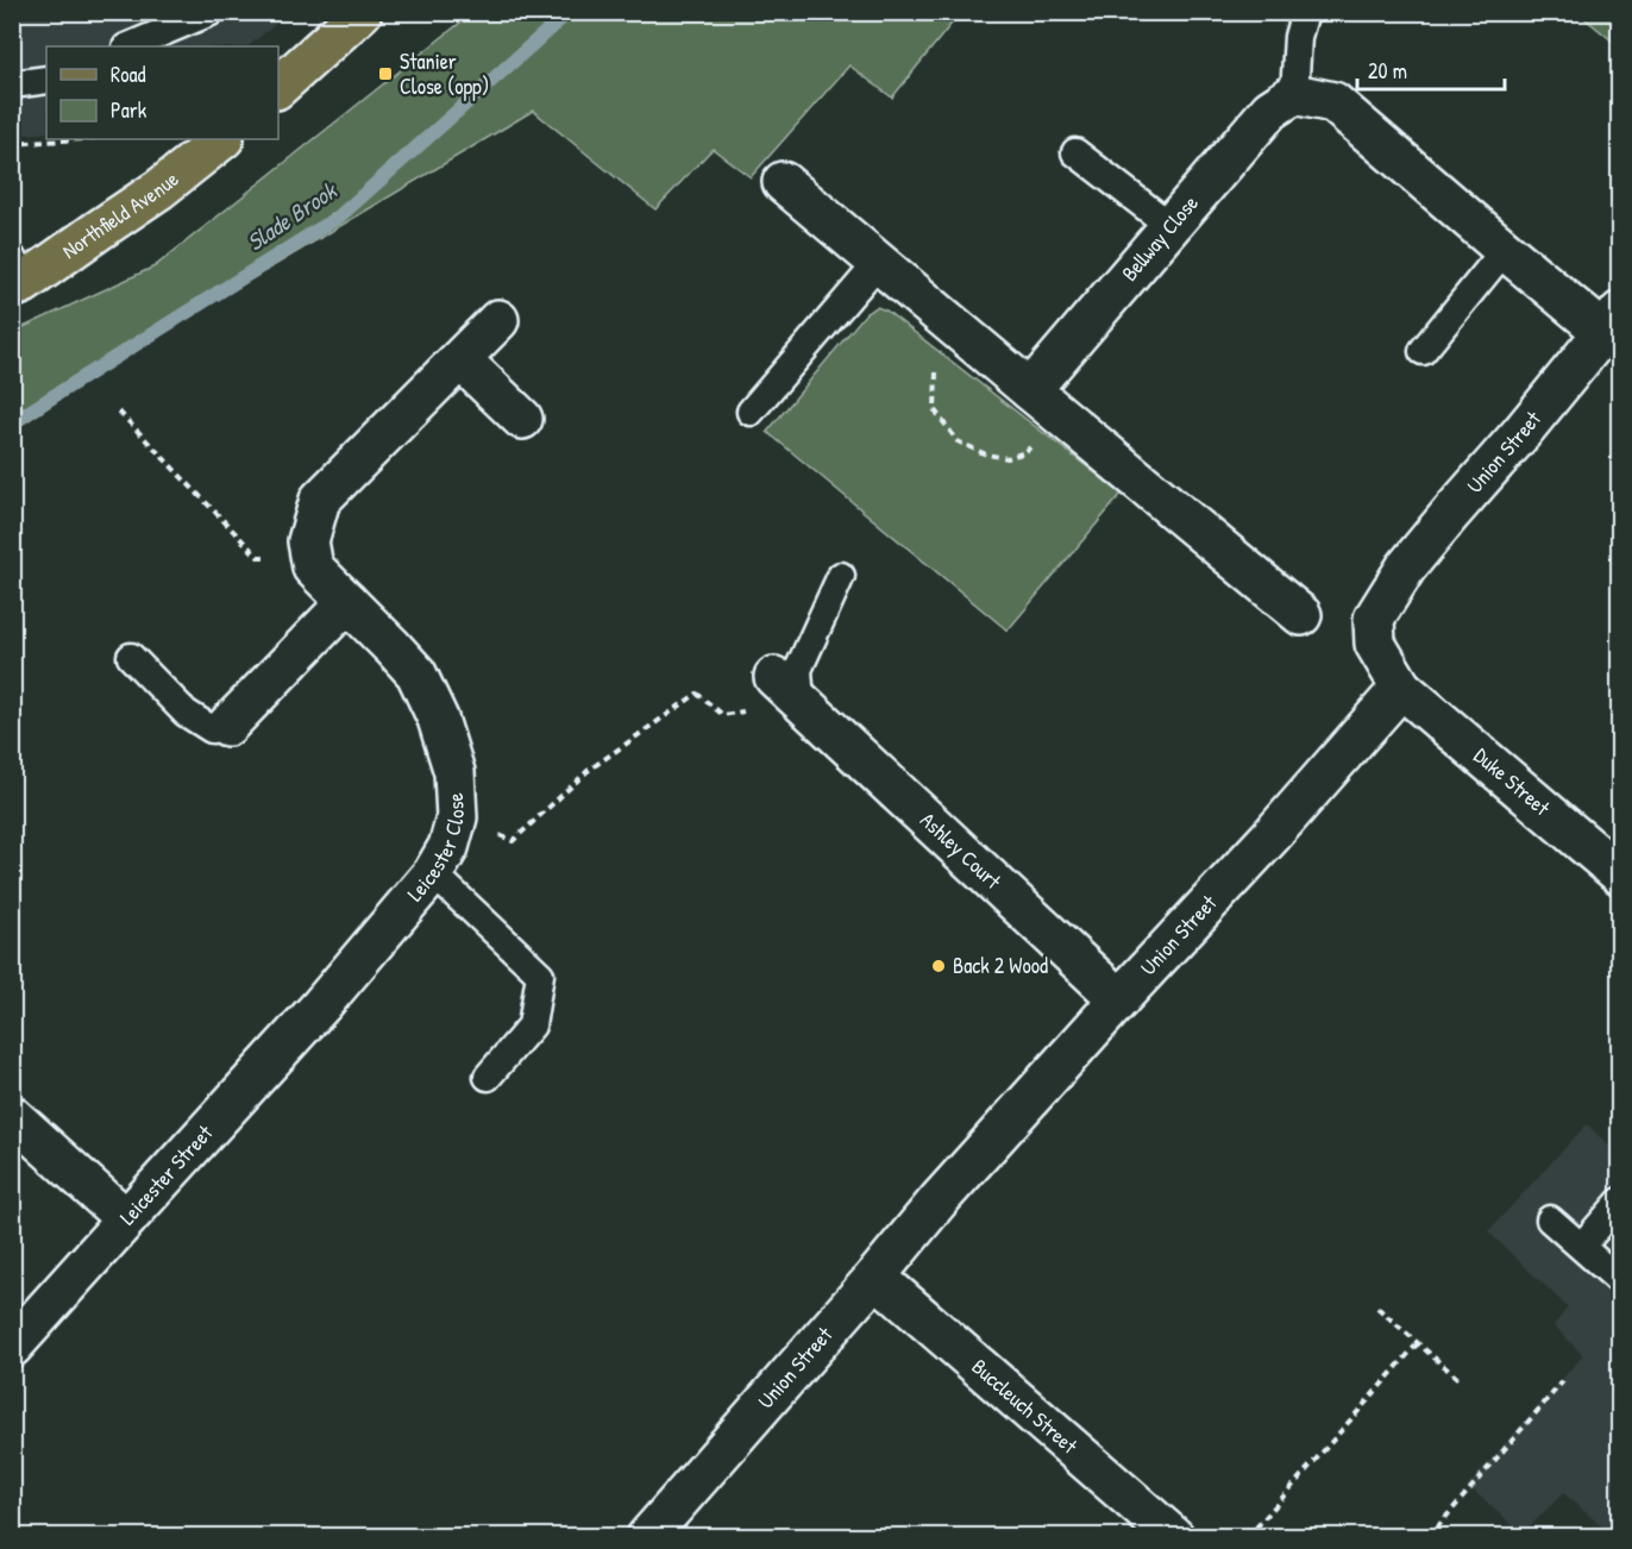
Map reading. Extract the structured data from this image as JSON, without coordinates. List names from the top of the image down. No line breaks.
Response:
{"streets":{"main road":["Northfield Avenue"],"street":["Bellway Close","Union Street","Duke Street","Leicester Close","Ashley Court","Leicester Street","Buccleuch Street"]},"crossings":[["Union Street","Duke Street"],["Union Street","Ashley Court"],["Union Street","Buccleuch Street"],["Leicester Close","Leicester Street"]],"water":["Slade Brook"],"places":{"transit":["Stanier Close (opp)"],"other":["Back 2 Wood"]},"legend":["Road","Park"],"scale_bar":"20 m"}
